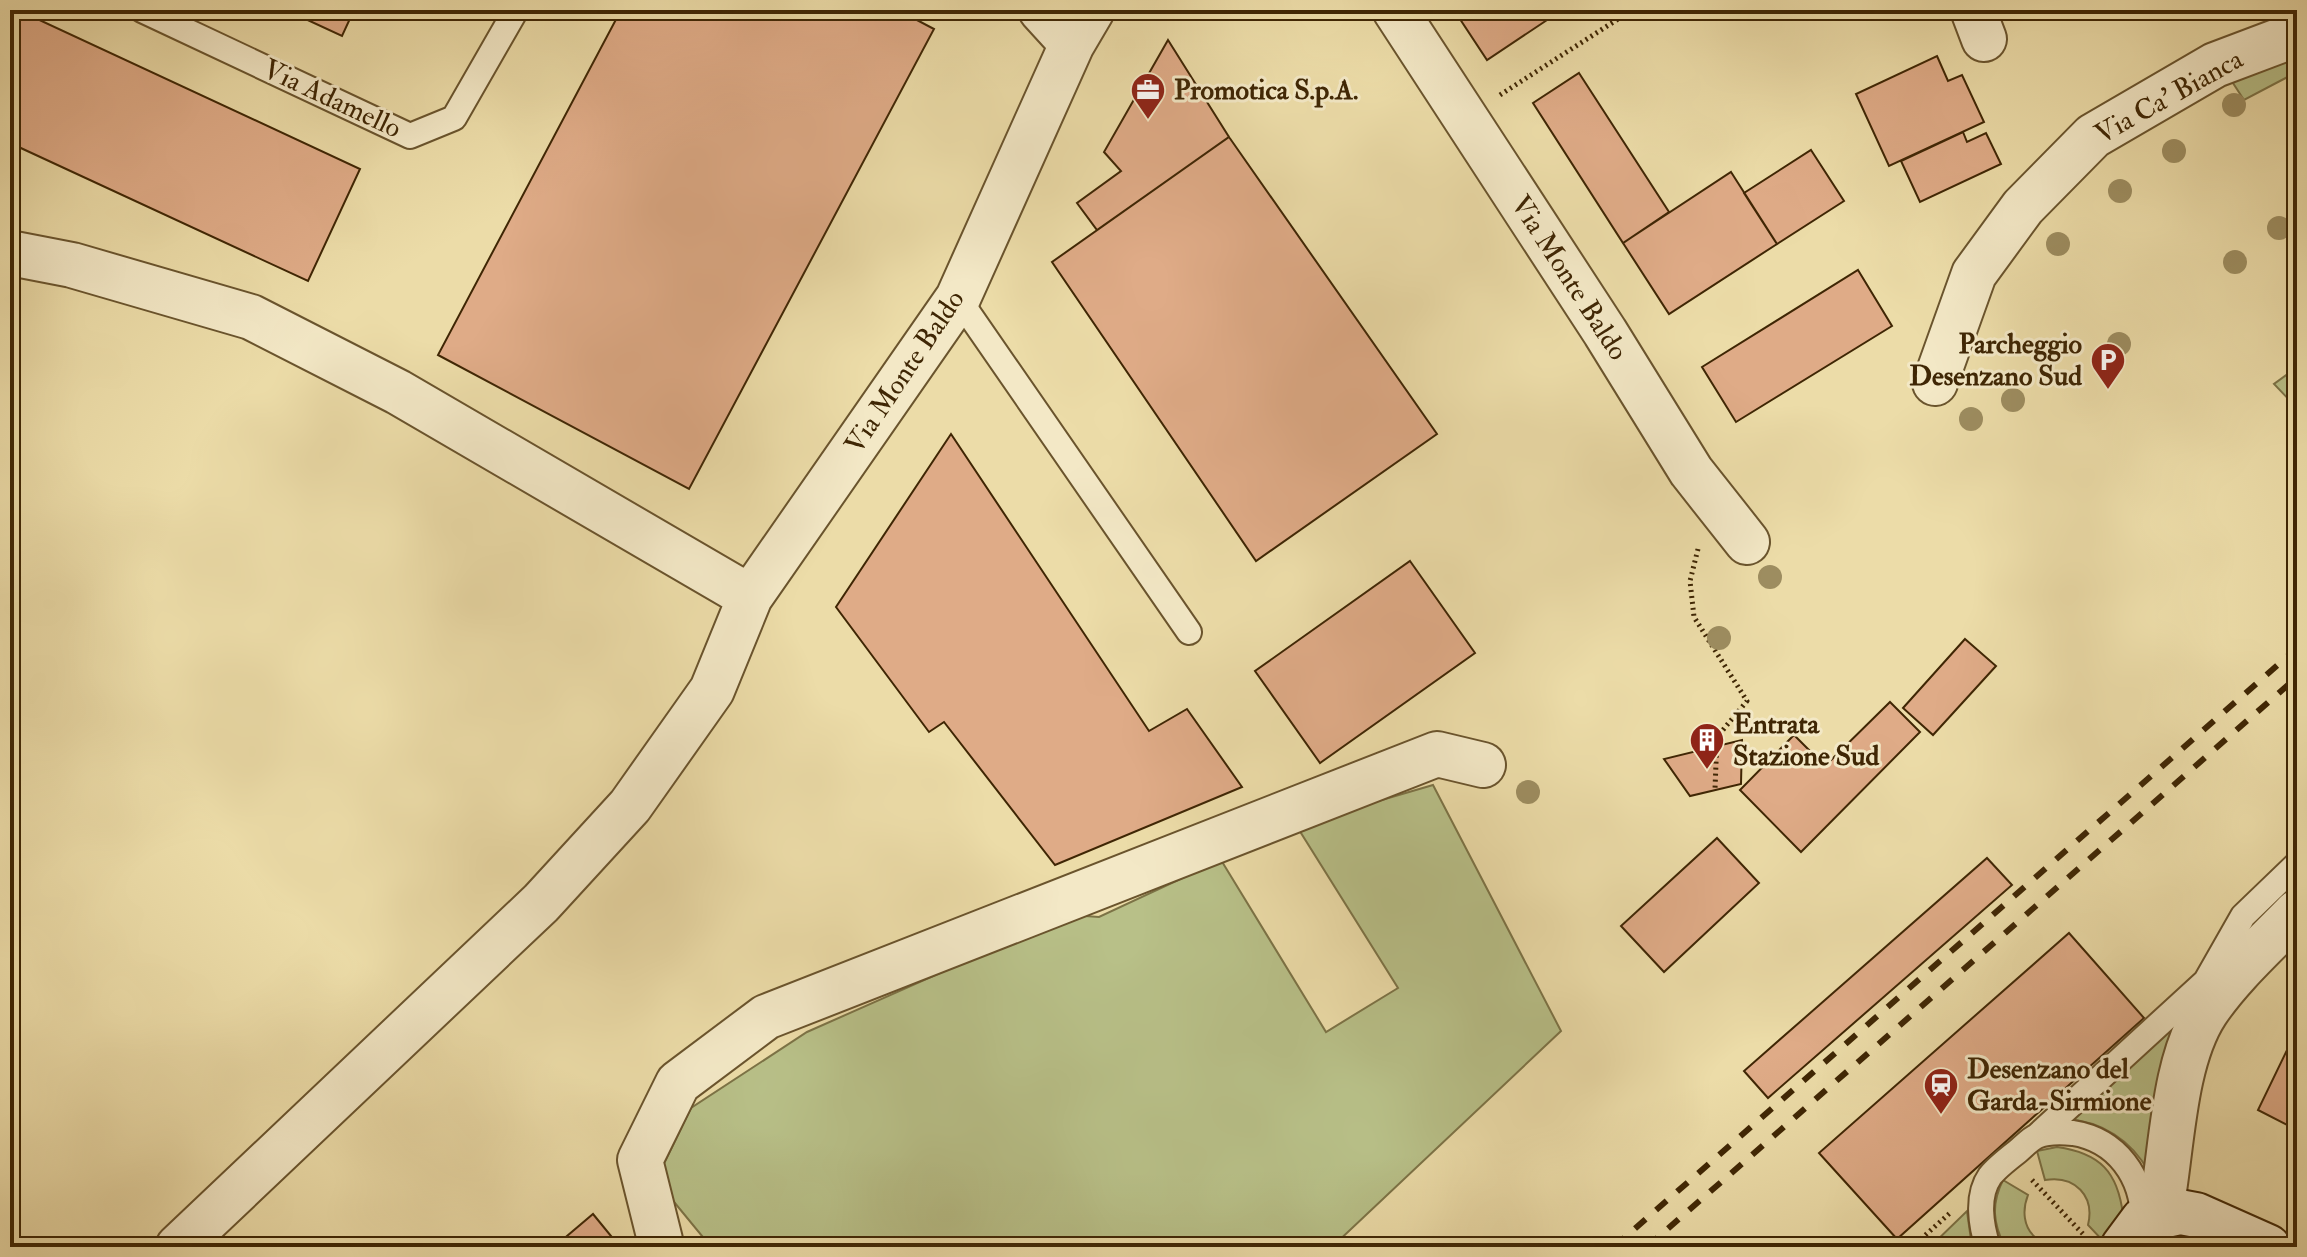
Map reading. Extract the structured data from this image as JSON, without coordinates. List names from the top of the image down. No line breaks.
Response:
{"streets":{"street":["Via Ca' Bianca","Via Monte Baldo"],"lane":["Via Adamello"]},"places":{"office":["Promotica S.p.A."],"parking":["Parcheggio Desenzano Sud"],"building":["Entrata Stazione Sud"],"station":["Desenzano del Garda-Sirmione"]}}
